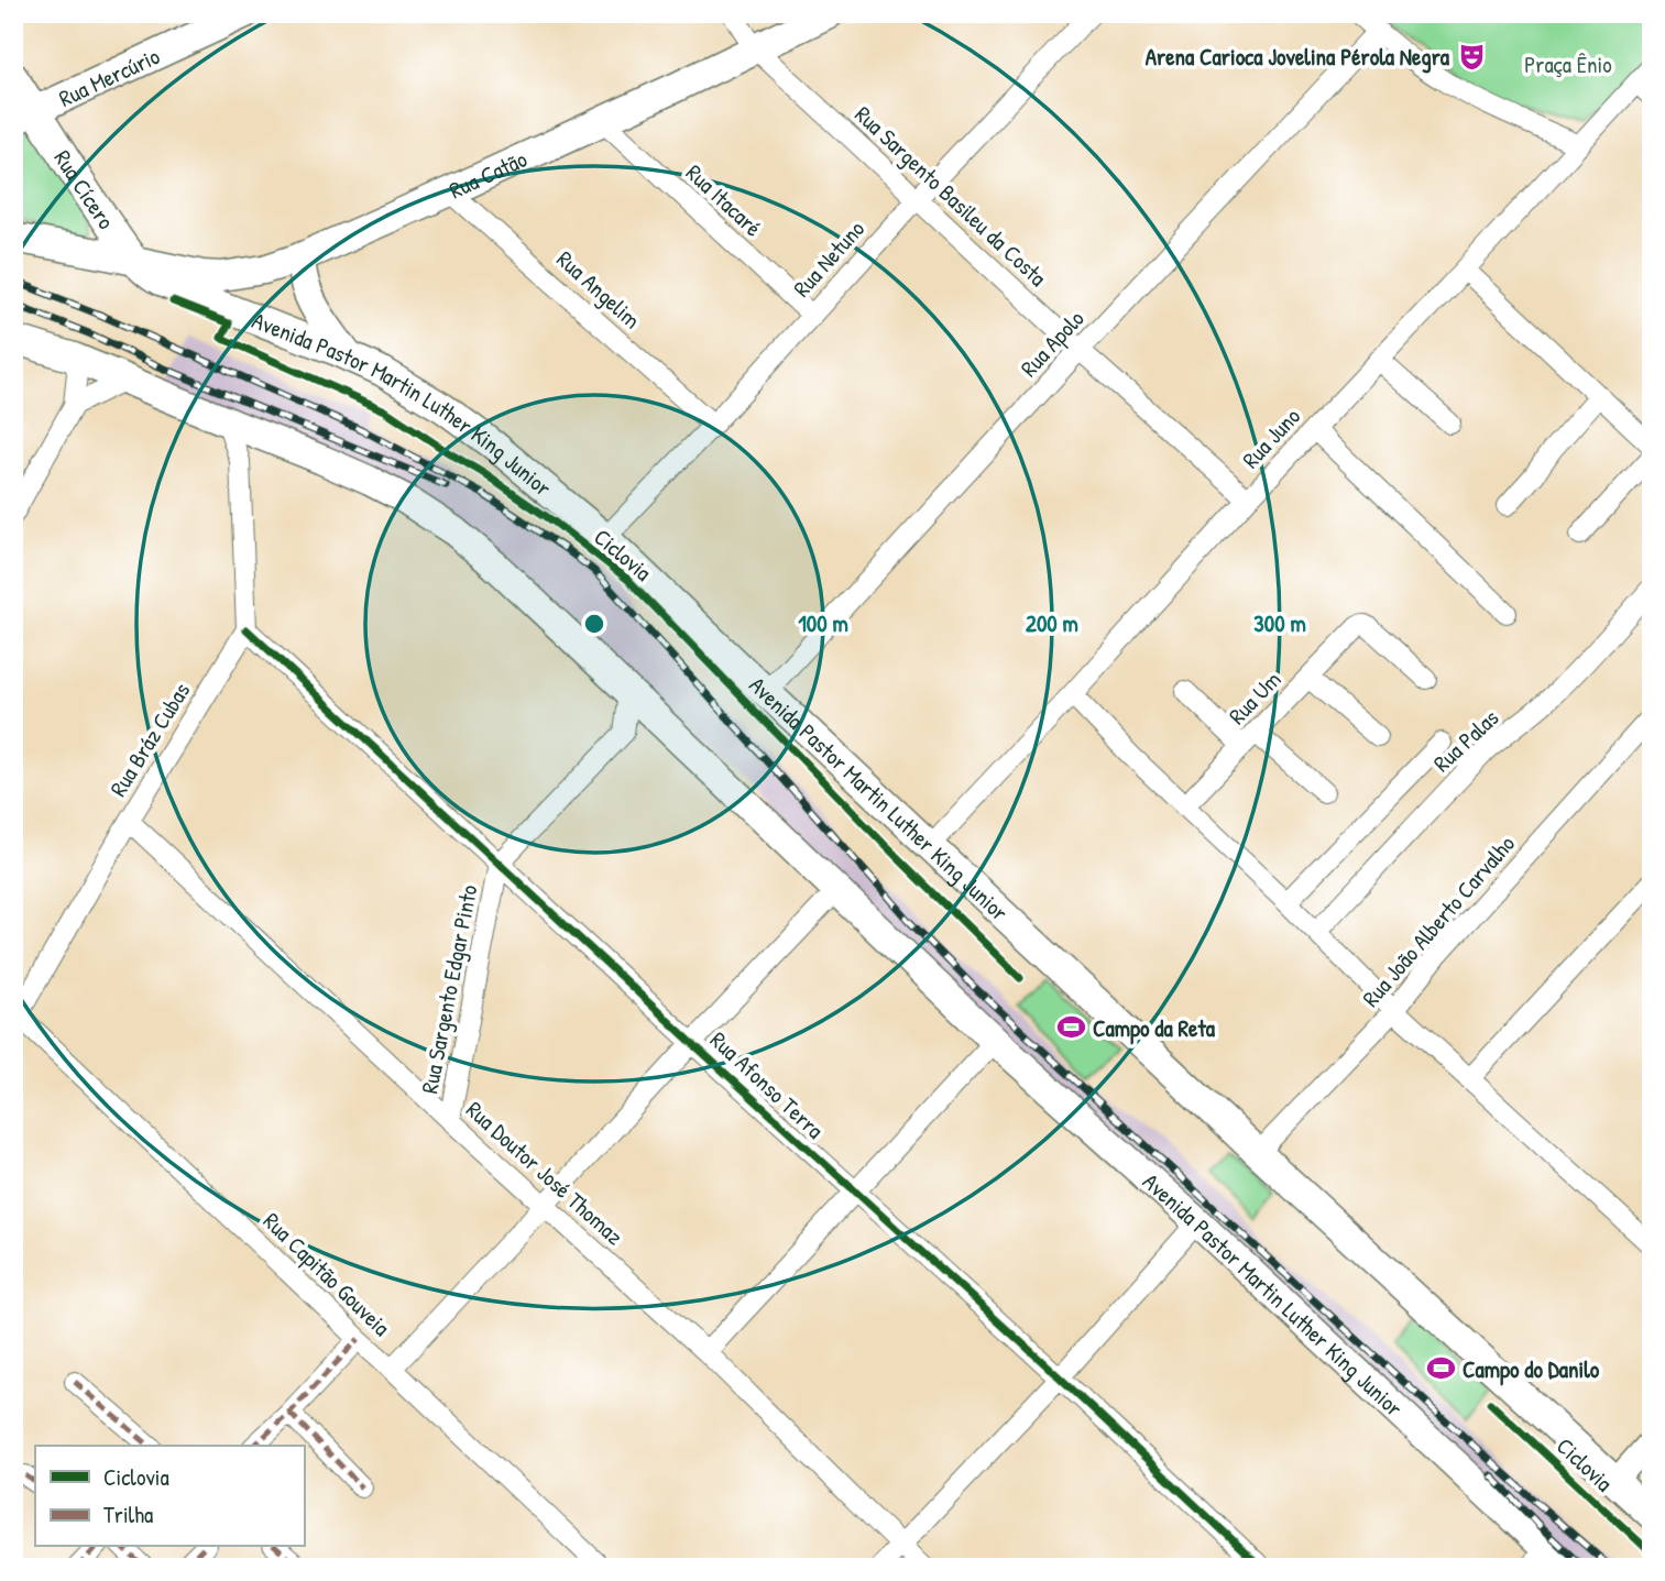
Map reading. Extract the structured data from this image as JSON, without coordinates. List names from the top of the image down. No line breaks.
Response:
{"streets":{"main road":["Rua Mercúrio","Rua Catão","Rua Cícero","Avenida Pastor Martin Luther King Junior"],"street":["Rua Sargento Basileu da Costa","Rua Itacaré","Rua Netuno","Rua Angelim","Rua Apolo","Rua Juno","Rua Um","Rua Bráz Cubas","Rua Palas","Rua João Alberto Carvalho","Rua Sargento Edgar Pinto","Rua Afonso Terra","Rua Doutor José Thomaz","Rua Capitão Gouveia"],"cycle path":["Ciclovia"]},"crossings":[["Rua Mercúrio","Rua Cícero"],["Rua Catão","Rua Cícero"],["Rua Catão","Rua Sargento Basileu da Costa"],["Rua Catão","Rua Itacaré"],["Rua Catão","Rua Angelim"],["Rua Catão","Avenida Pastor Martin Luther King Junior"],["Rua Cícero","Avenida Pastor Martin Luther King Junior"],["Rua Sargento Basileu da Costa","Rua Netuno"],["Rua Sargento Basileu da Costa","Rua Apolo"],["Rua Sargento Basileu da Costa","Rua Juno"],["Rua Itacaré","Rua Netuno"],["Rua Netuno","Rua Angelim"],["Rua Netuno","Avenida Pastor Martin Luther King Junior"],["Rua Apolo","Avenida Pastor Martin Luther King Junior"],["Avenida Pastor Martin Luther King Junior","Rua Juno"],["Avenida Pastor Martin Luther King Junior","Rua João Alberto Carvalho"],["Avenida Pastor Martin Luther King Junior","Rua Sargento Edgar Pinto"],["Rua Bráz Cubas","Rua Afonso Terra"],["Rua Bráz Cubas","Rua Doutor José Thomaz"],["Rua Bráz Cubas","Rua Capitão Gouveia"],["Rua Sargento Edgar Pinto","Rua Afonso Terra"],["Rua Sargento Edgar Pinto","Rua Doutor José Thomaz"]],"parks":["Praça Ênio"],"places":{"theatre":["Arena Carioca Jovelina Pérola Negra"],"sports":["Campo da Reta","Campo do Danilo"]},"legend":["Ciclovia","Trilha"],"rings":["100 m","200 m","300 m"]}
